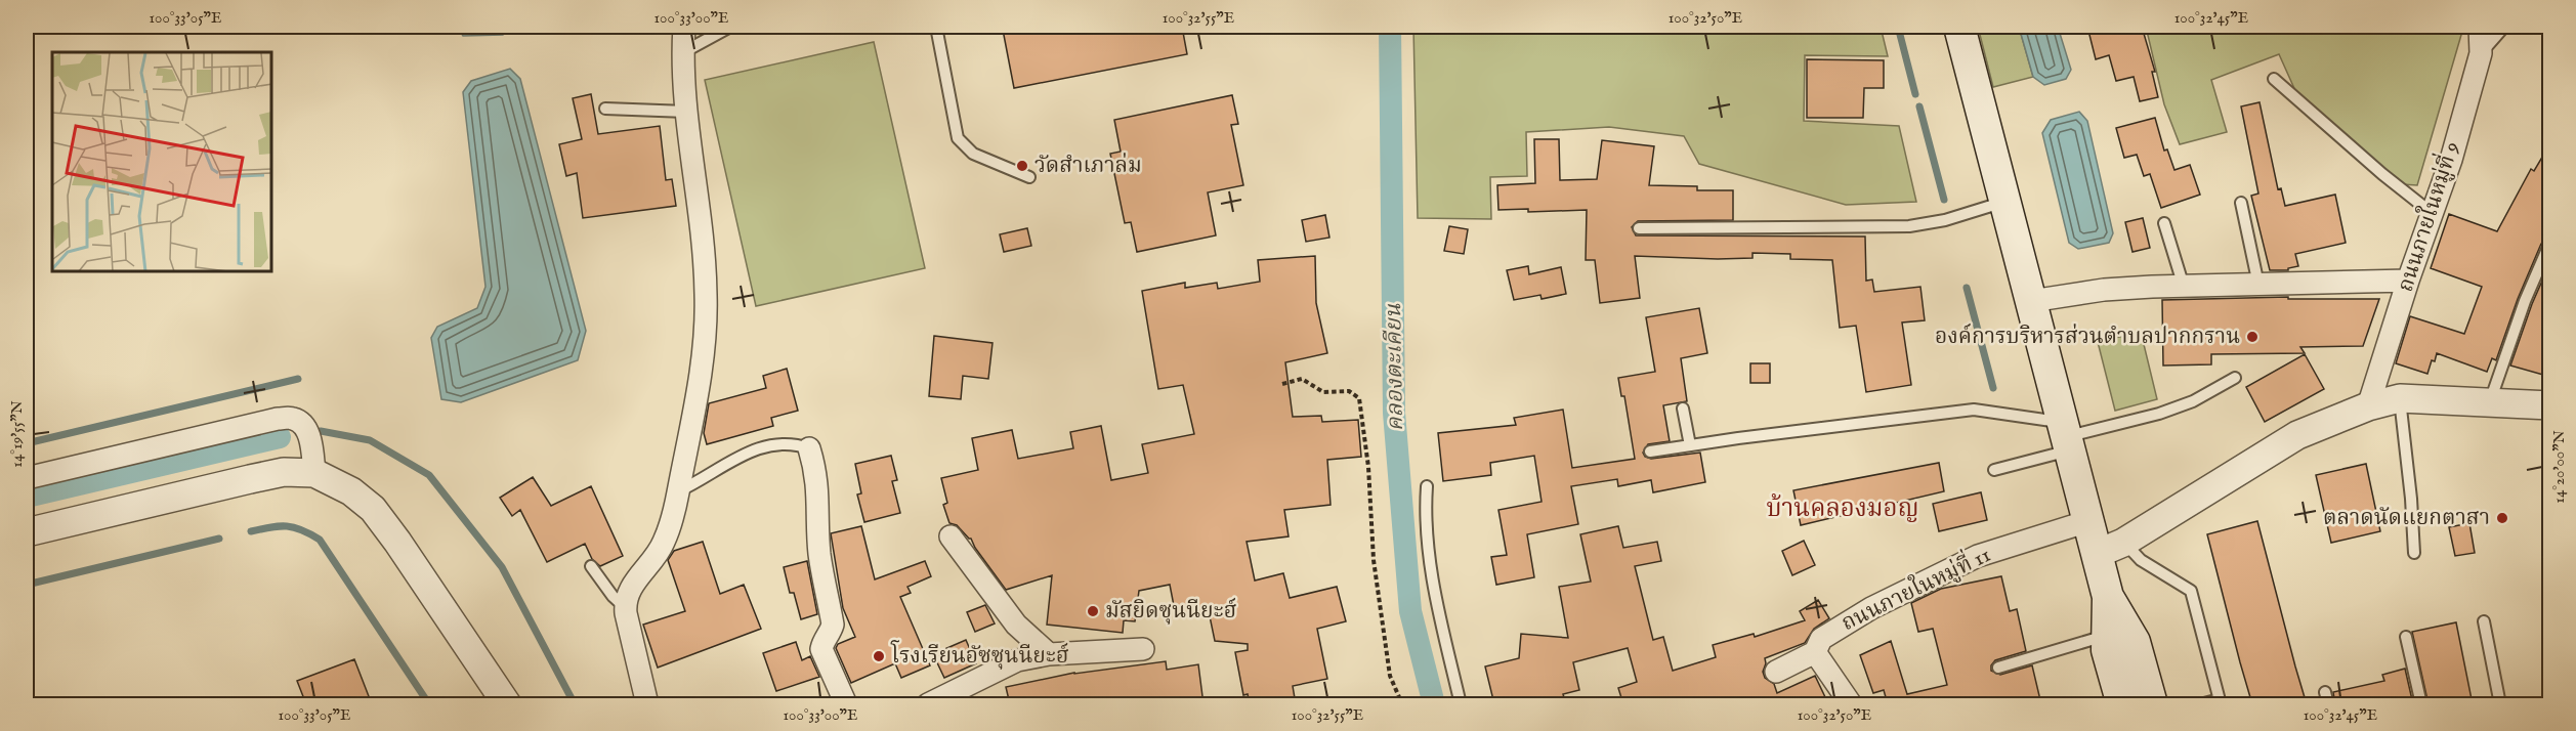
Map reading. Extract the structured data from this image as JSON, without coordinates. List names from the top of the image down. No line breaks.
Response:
{"streets":{"street":["ถนนภายในหมู่ที่ 9","ถนนภายในหมู่ที่ 11"]},"districts":["บ้านคลองมอญ"],"water":["คลองตะเคียน"],"places":["วัดสำเภาล่ม","องค์การบริหารส่วนตำบลปากกราน","ตลาดนัดแยกตาสา","มัสยิดซุนนียะฮ์","โรงเรียนอัซซุนนียะฮ์"],"coordinates":["100°33'05\"E","100°33'00\"E","100°32'55\"E","100°32'50\"E","100°32'45\"E","14°19'55\"N","14°20'00\"N"]}
